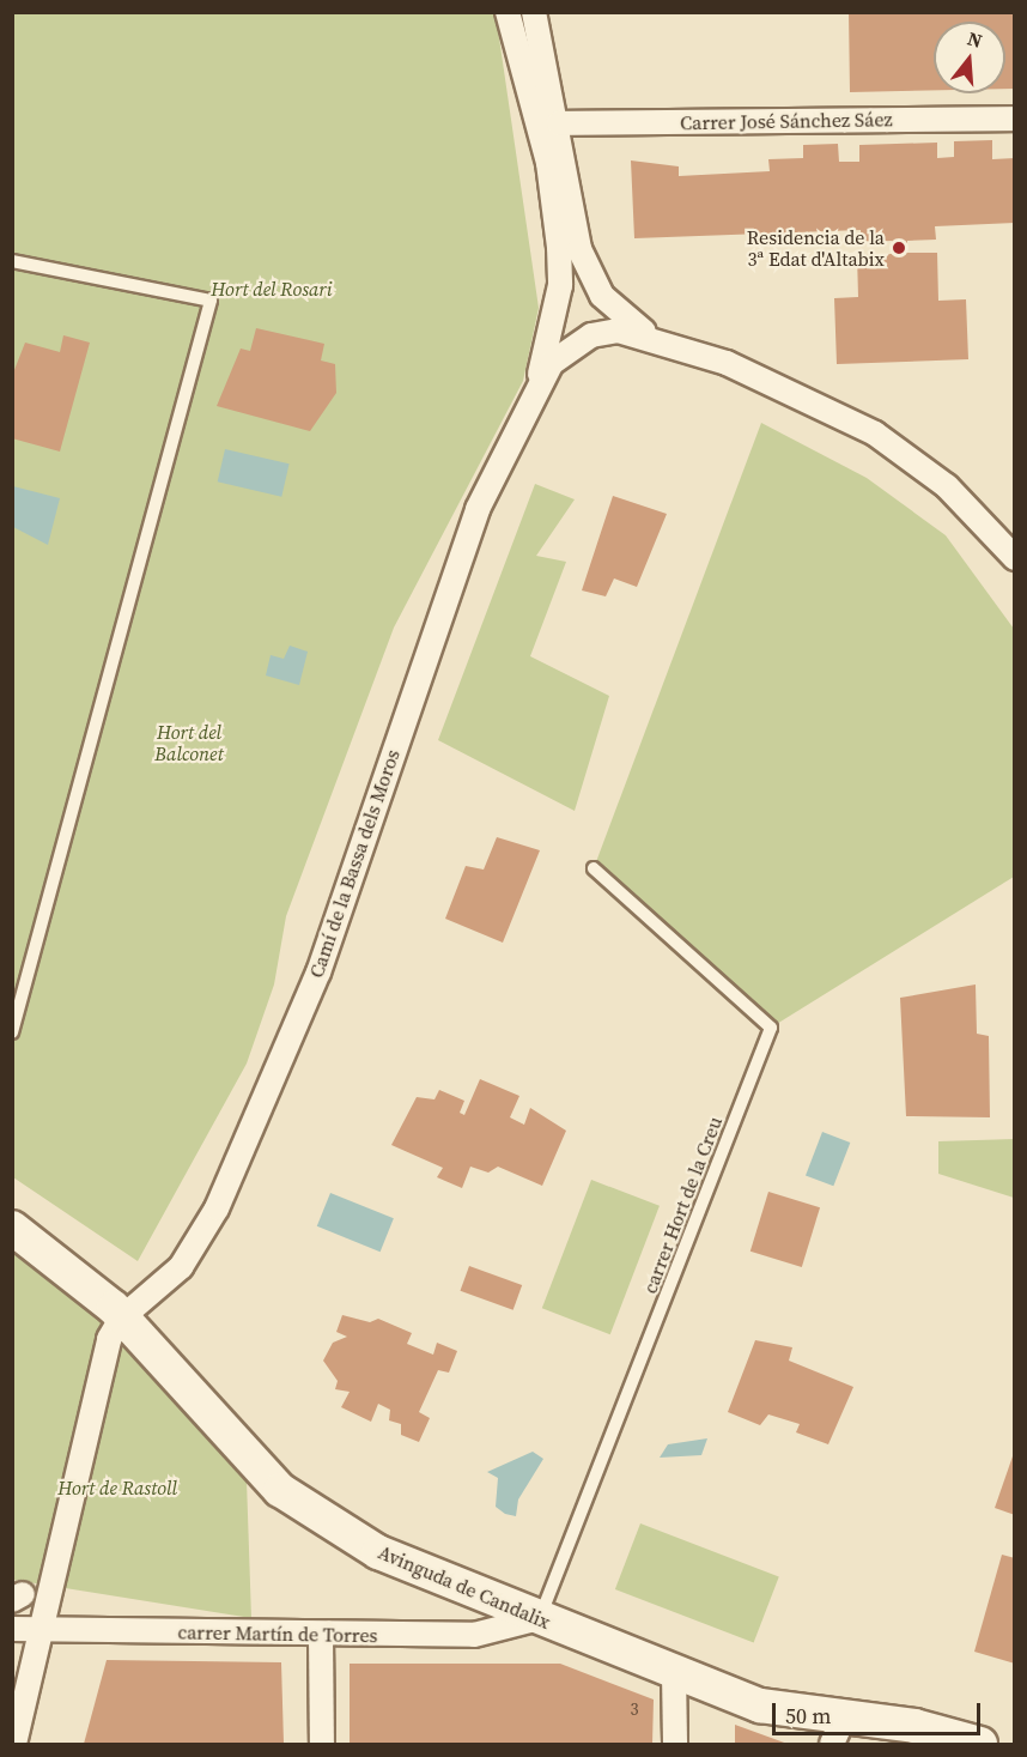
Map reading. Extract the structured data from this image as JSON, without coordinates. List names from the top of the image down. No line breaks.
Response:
{"streets":{"main road":["Avinguda de Candalix"],"street":["Carrer José Sánchez Sáez","Camí de la Bassa dels Moros","carrer Martín de Torres"],"lane":["carrer Hort de la Creu"]},"crossings":[["Camí de la Bassa dels Moros","Avinguda de Candalix"],["carrer Hort de la Creu","Avinguda de Candalix"],["carrer Hort de la Creu","carrer Martín de Torres"],["Avinguda de Candalix","carrer Martín de Torres"]],"parks":["Hort del Rosari","Hort del Balconet","Hort de Rastoll"],"places":["Residencia de la 3ª Edat d'Altabix"],"house_numbers":["3"],"scale_bar":"50 m","north":"top"}
